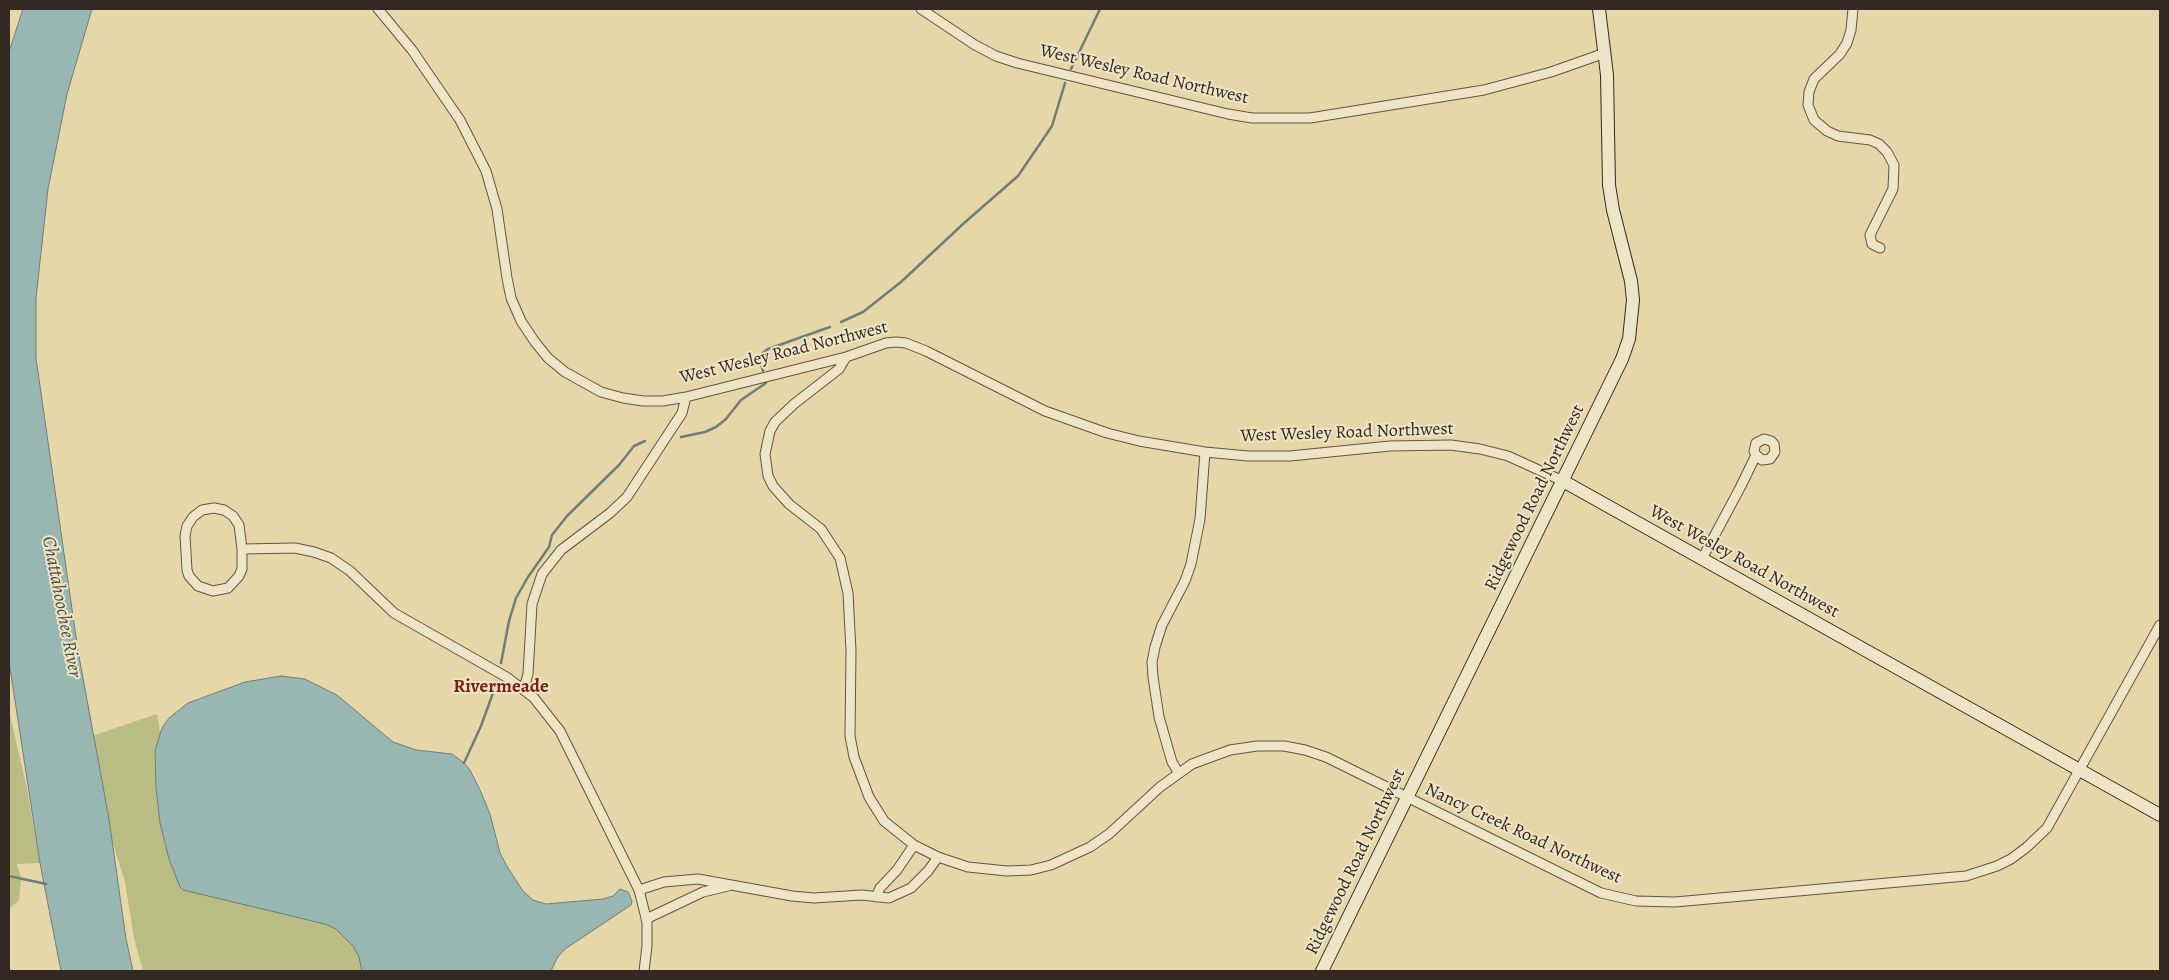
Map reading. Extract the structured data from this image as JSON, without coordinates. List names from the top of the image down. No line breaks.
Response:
{"streets":{"street":["West Wesley Road Northwest","Ridgewood Road Northwest","Nancy Creek Road Northwest"]},"crossings":[["West Wesley Road Northwest","Ridgewood Road Northwest"],["West Wesley Road Northwest","Nancy Creek Road Northwest"],["Ridgewood Road Northwest","Nancy Creek Road Northwest"]],"districts":["Rivermeade"],"water":["Chattahoochee River"]}
